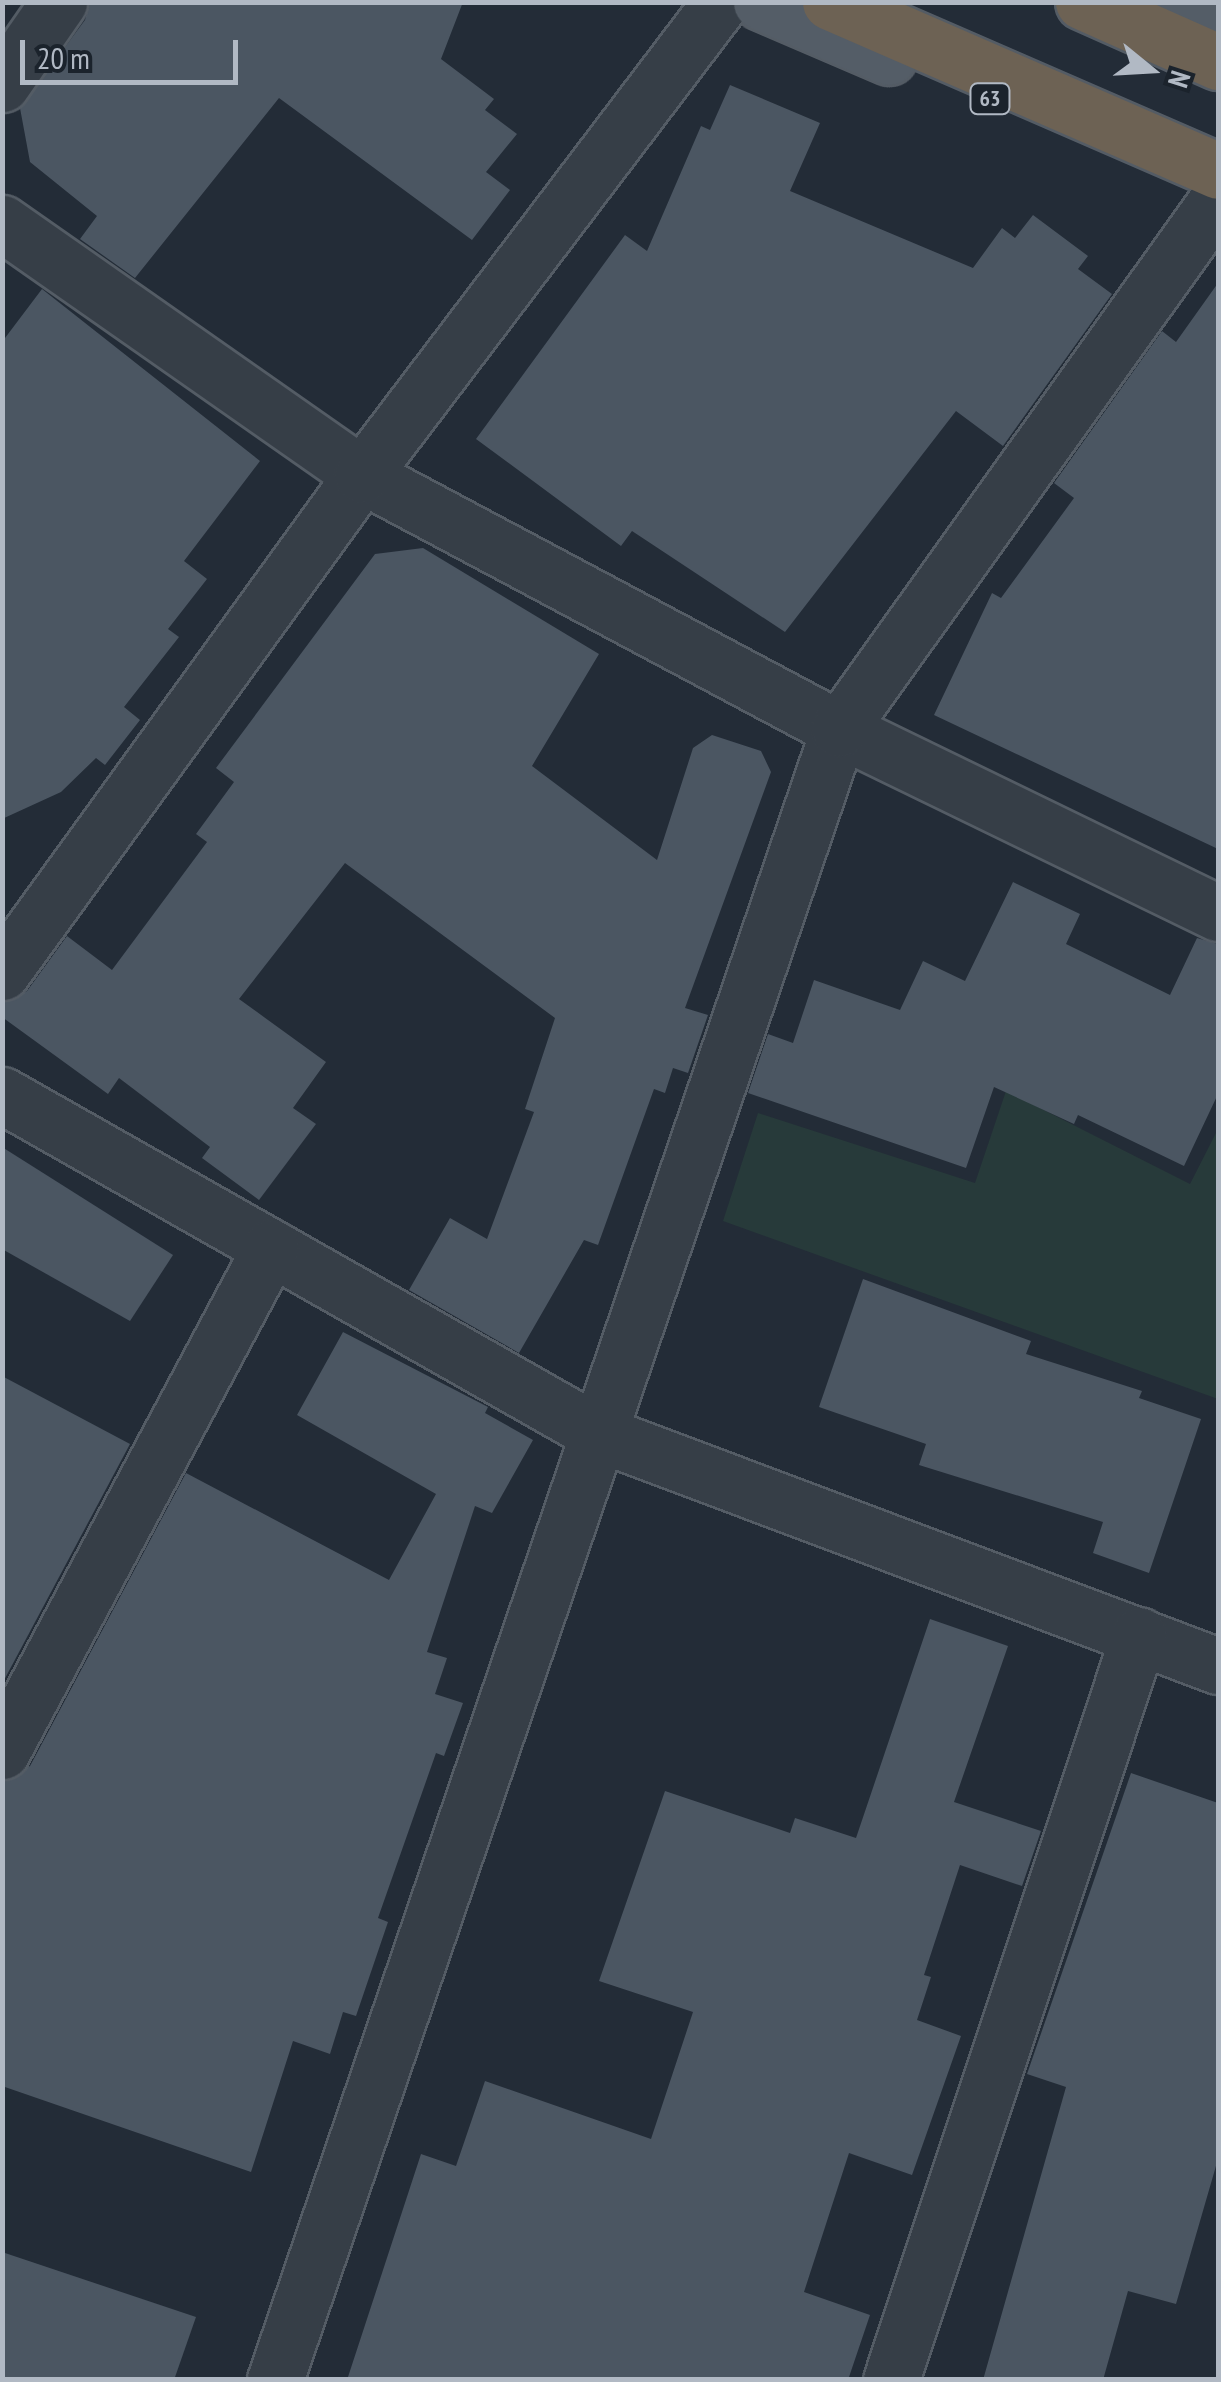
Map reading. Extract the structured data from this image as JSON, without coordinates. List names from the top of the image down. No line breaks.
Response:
{"streets":{"main road":["63"]},"scale_bar":"20 m","north":"right"}
